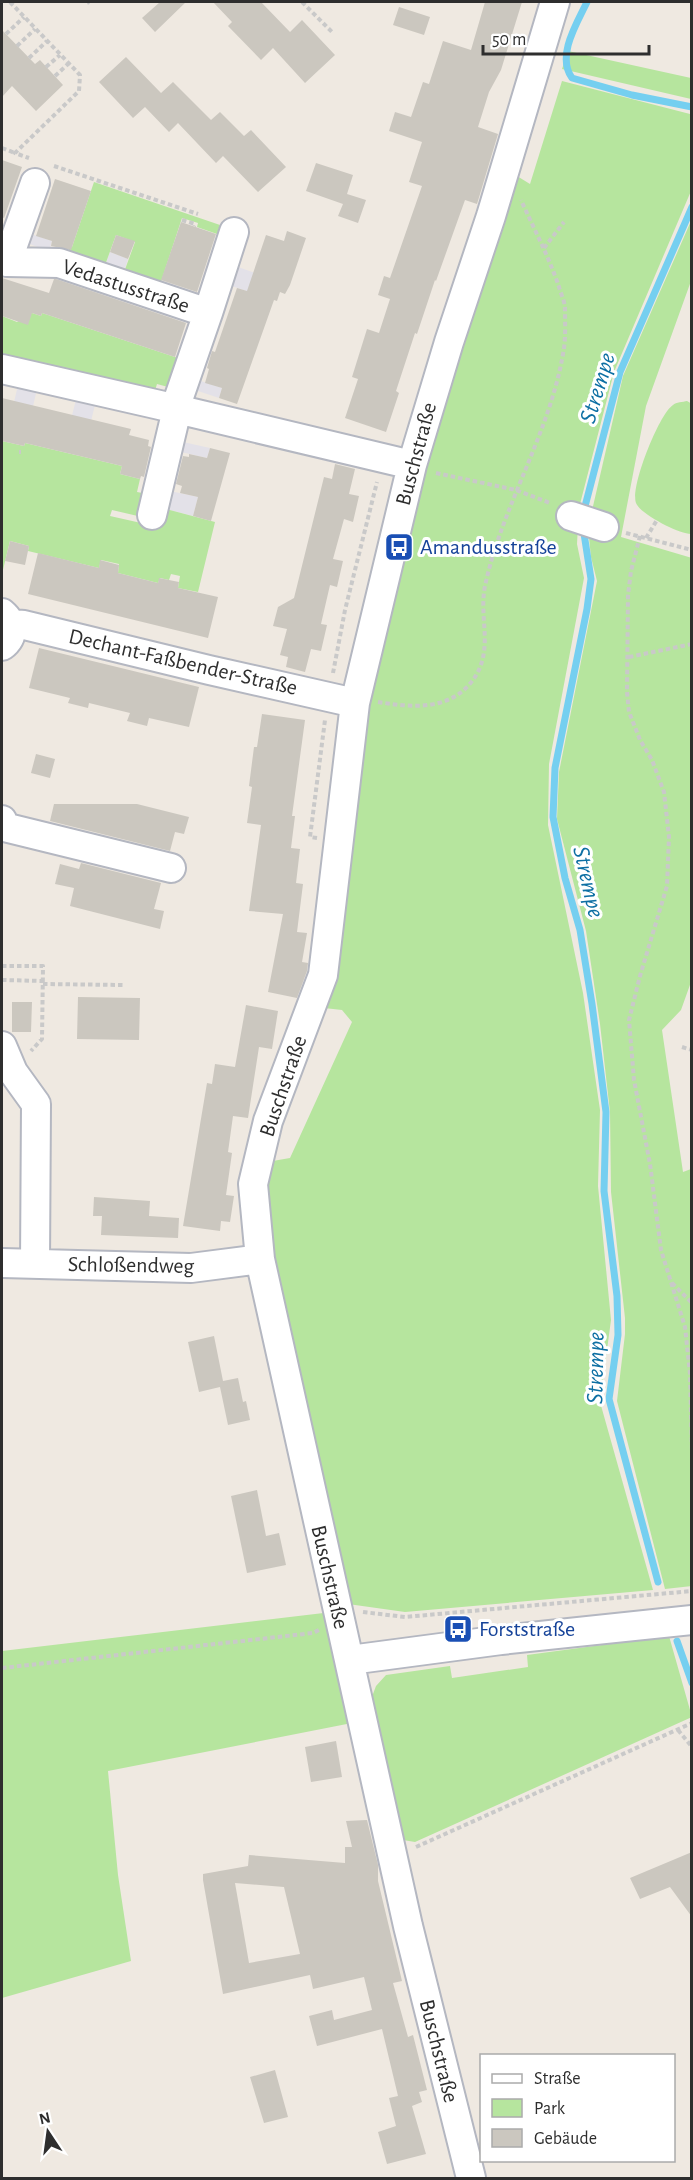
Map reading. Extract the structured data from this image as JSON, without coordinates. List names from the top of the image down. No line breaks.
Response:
{"streets":{"street":["Vedastusstraße","Buschstraße","Dechant-Faßbender-Straße","Schloßendweg"]},"crossings":[["Buschstraße","Dechant-Faßbender-Straße"],["Buschstraße","Schloßendweg"]],"water":["Strempe"],"places":{"bus stop":["Amandusstraße","Forststraße"]},"legend":["Straße","Park","Gebäude"],"scale_bar":"50 m","north":"top"}
